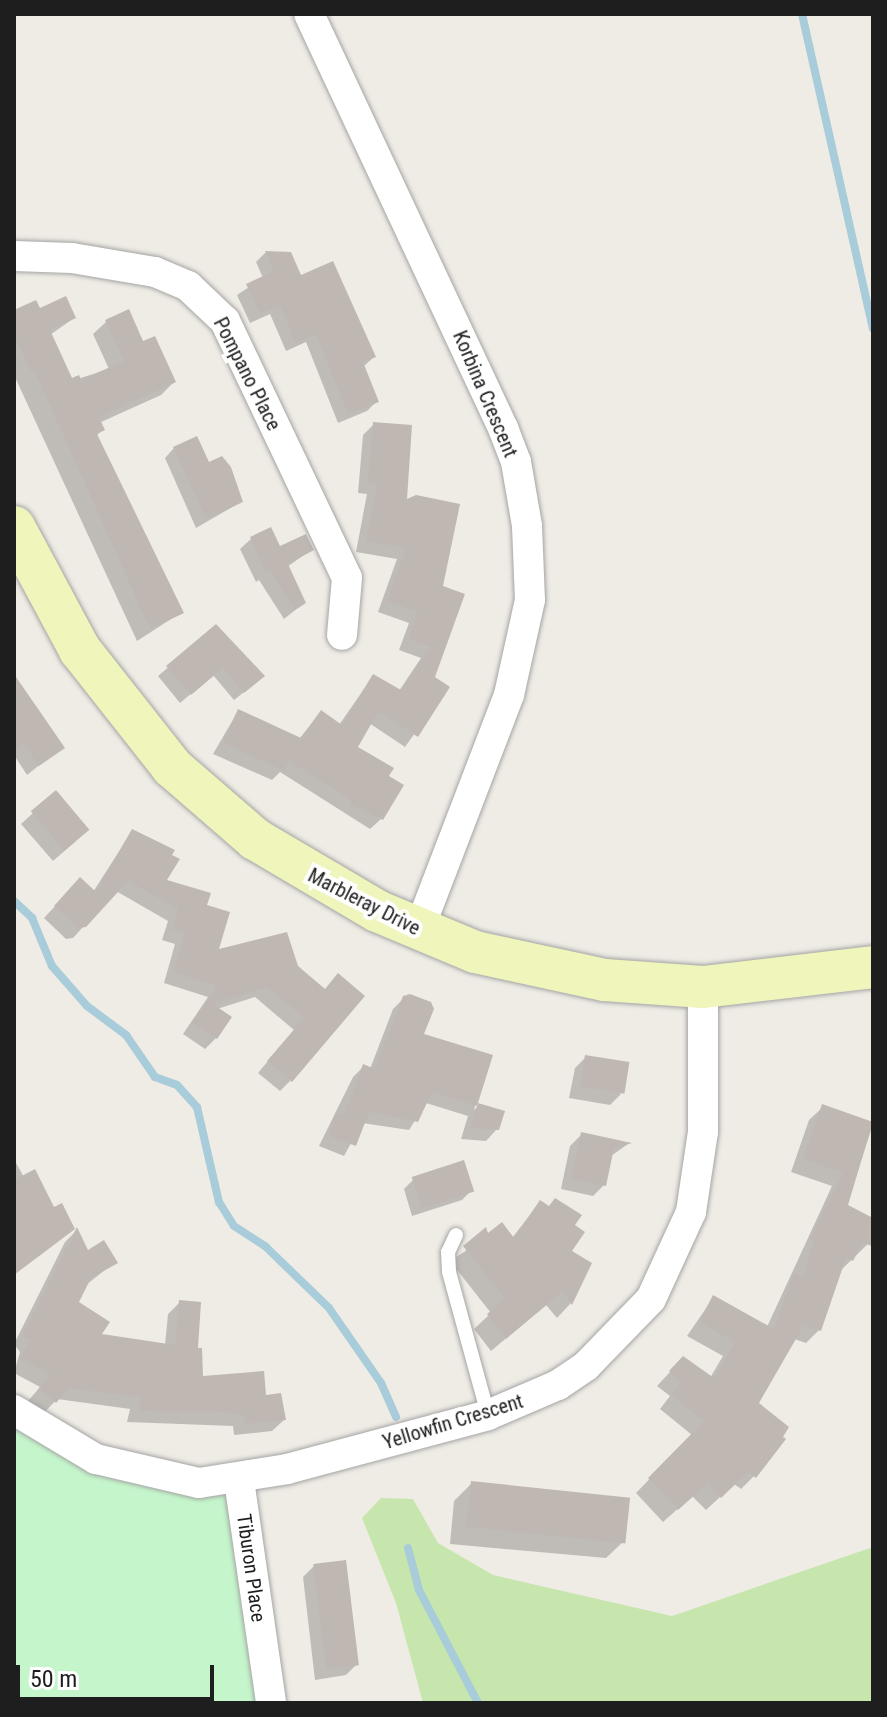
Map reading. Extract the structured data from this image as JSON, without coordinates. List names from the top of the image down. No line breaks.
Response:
{"streets":{"street":["Pompano Place","Korbina Crescent","Marbleray Drive","Yellowfin Crescent","Tiburon Place"]},"crossings":[["Korbina Crescent","Marbleray Drive"],["Marbleray Drive","Yellowfin Crescent"],["Yellowfin Crescent","Tiburon Place"]],"scale_bar":"50 m"}
